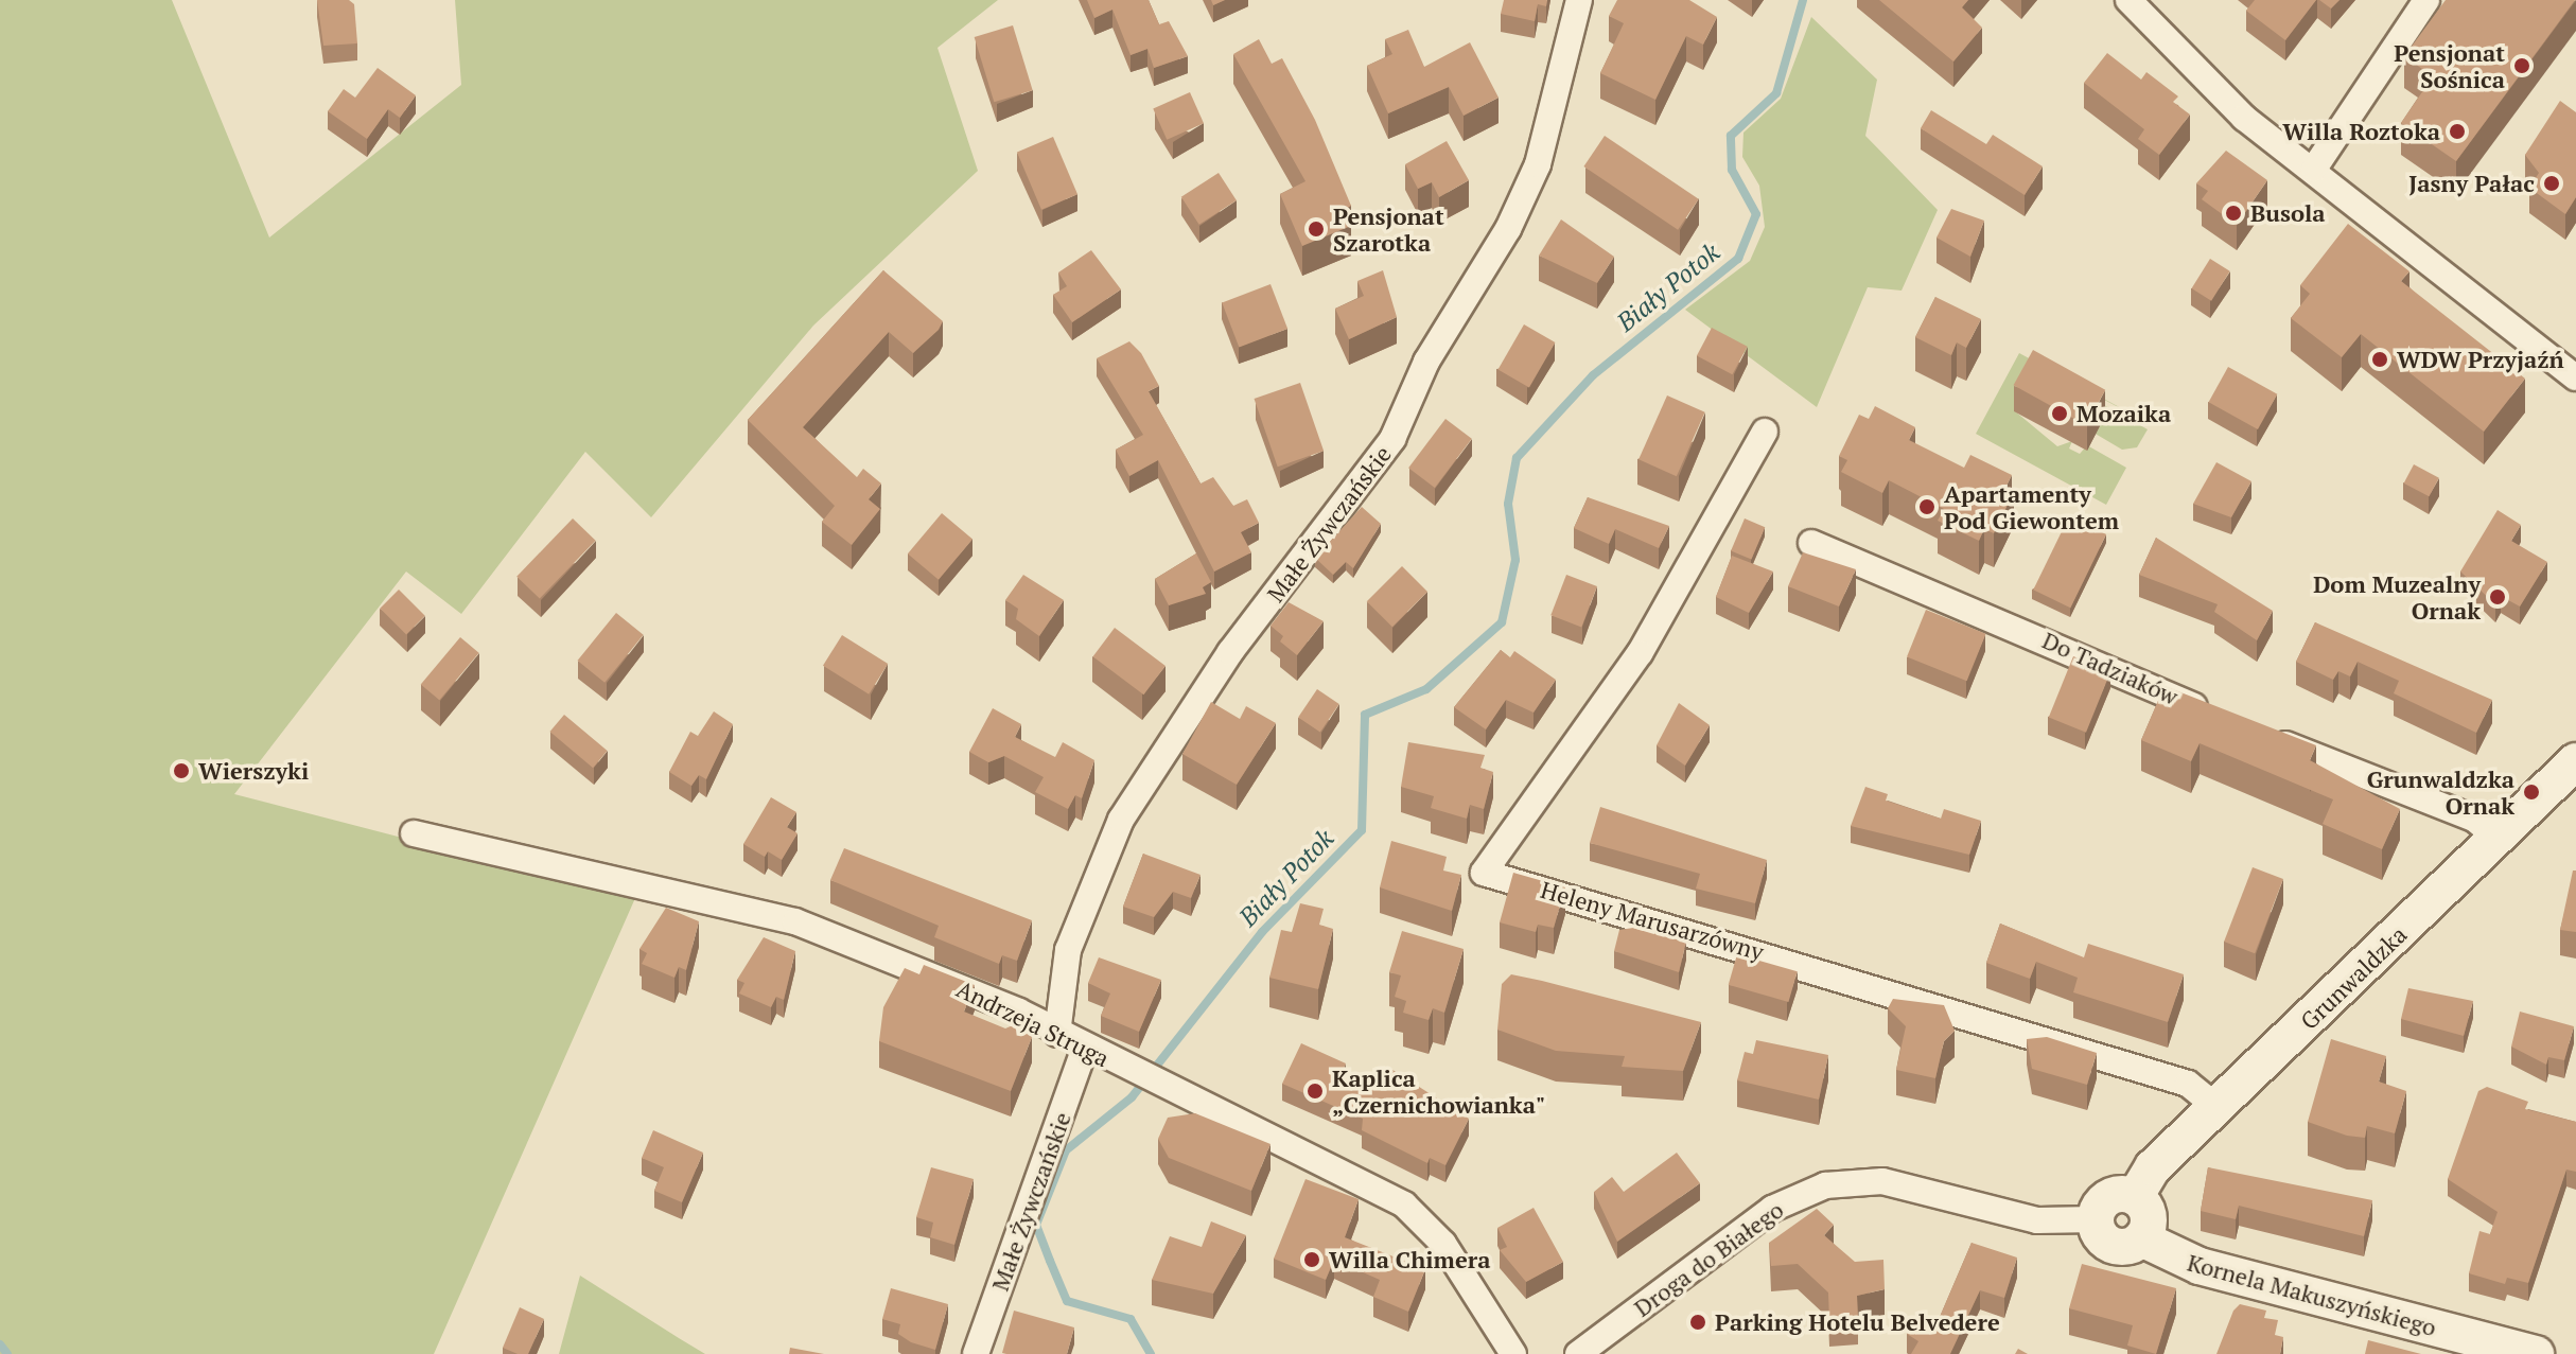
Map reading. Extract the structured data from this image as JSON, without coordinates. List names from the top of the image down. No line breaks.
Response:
{"streets":{"street":["Małe Żywczańskie","Do Tadziaków","Heleny Marusarzówny","Grunwaldzka","Andrzeja Struga","Droga do Białego","Kornela Makuszyńskiego"]},"crossings":[["Małe Żywczańskie","Andrzeja Struga"],["Heleny Marusarzówny","Grunwaldzka"],["Grunwaldzka","Droga do Białego"],["Grunwaldzka","Kornela Makuszyńskiego"],["Droga do Białego","Kornela Makuszyńskiego"]],"water":["Biały Potok"],"places":["Pensjonat Sośnica","Willa Roztoka","Jasny Pałac","Busola","Pensjonat Szarotka","WDW Przyjaźń","Mozaika","Apartamenty Pod Giewontem","Dom Muzealny Ornak","Wierszyki","Grunwaldzka Ornak","Kaplica „Czernichowianka\"","Willa Chimera","Parking Hotelu Belvedere"]}
